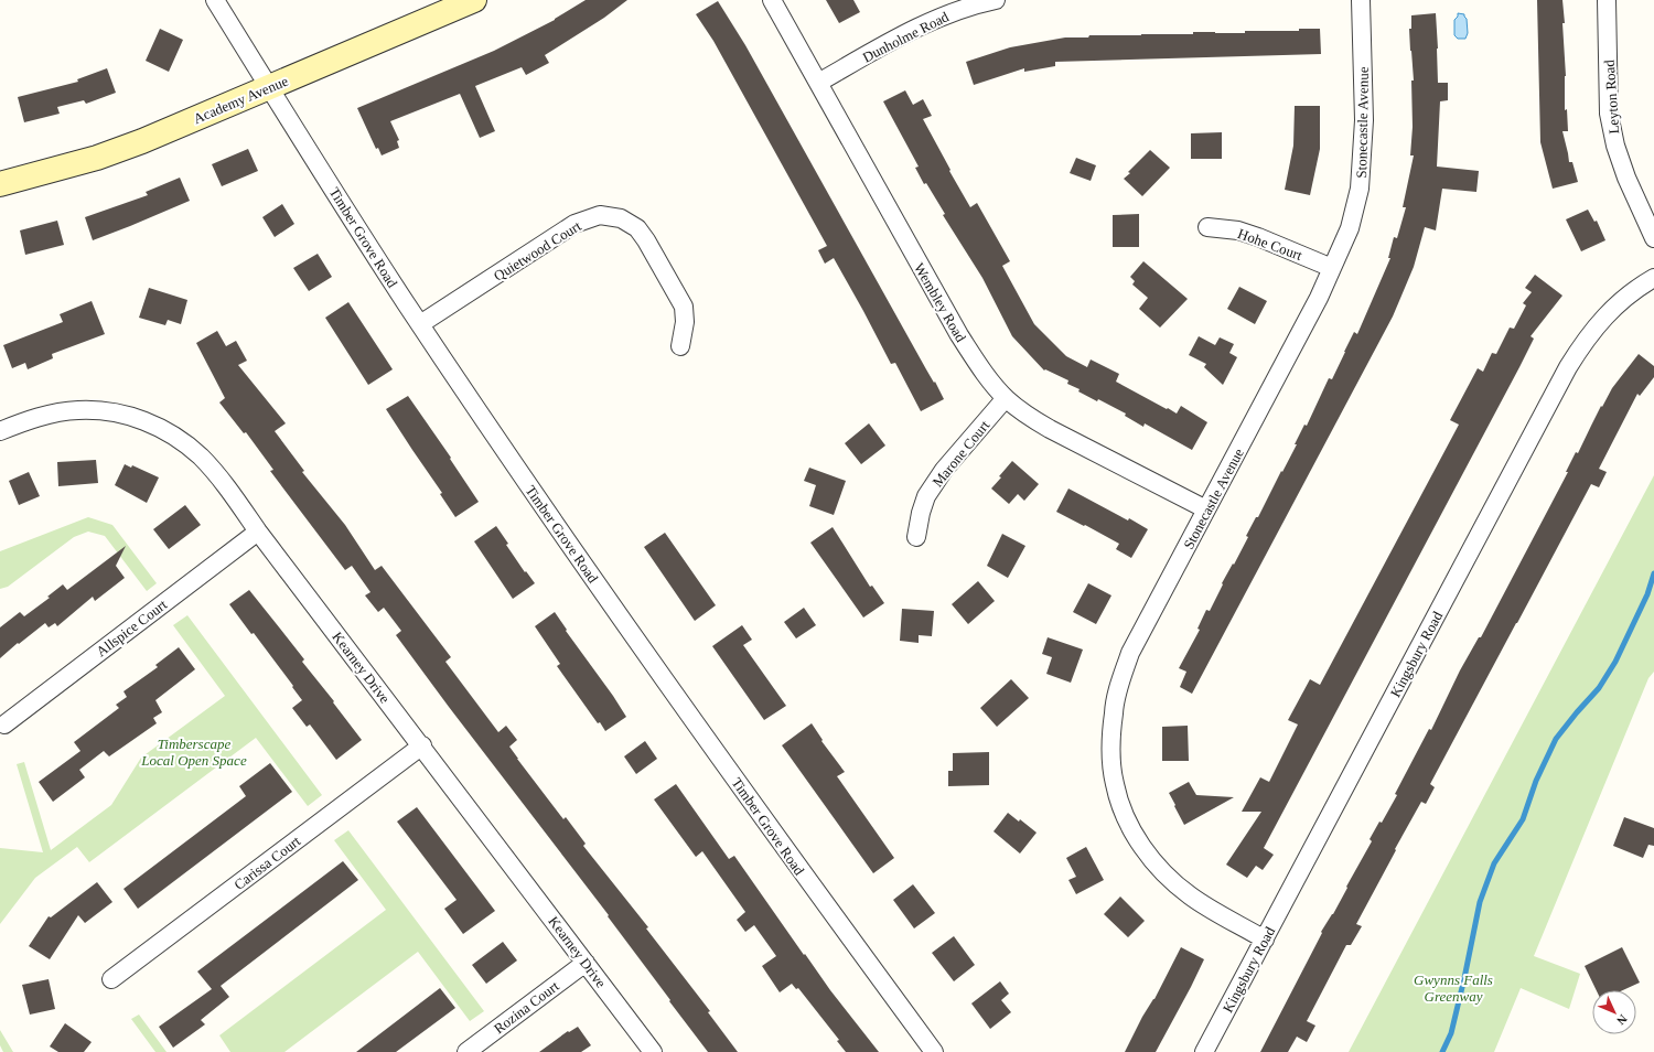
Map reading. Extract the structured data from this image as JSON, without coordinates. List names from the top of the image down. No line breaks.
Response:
{"streets":{"street":["Dunholme Road","Leyton Road","Academy Avenue","Stonecastle Avenue","Timber Grove Road","Hohe Court","Quietwood Court","Wembley Road","Marone Court","Allspice Court","Kingsbury Road","Kearney Drive","Carissa Court","Rozina Court"]},"crossings":[["Dunholme Road","Wembley Road"],["Academy Avenue","Timber Grove Road"],["Stonecastle Avenue","Hohe Court"],["Stonecastle Avenue","Wembley Road"],["Stonecastle Avenue","Kingsbury Road"],["Timber Grove Road","Quietwood Court"],["Wembley Road","Marone Court"],["Allspice Court","Kearney Drive"],["Kearney Drive","Carissa Court"],["Kearney Drive","Rozina Court"]],"parks":["Timberscape Local Open Space","Gwynns Falls Greenway"],"north":"bottom right"}
